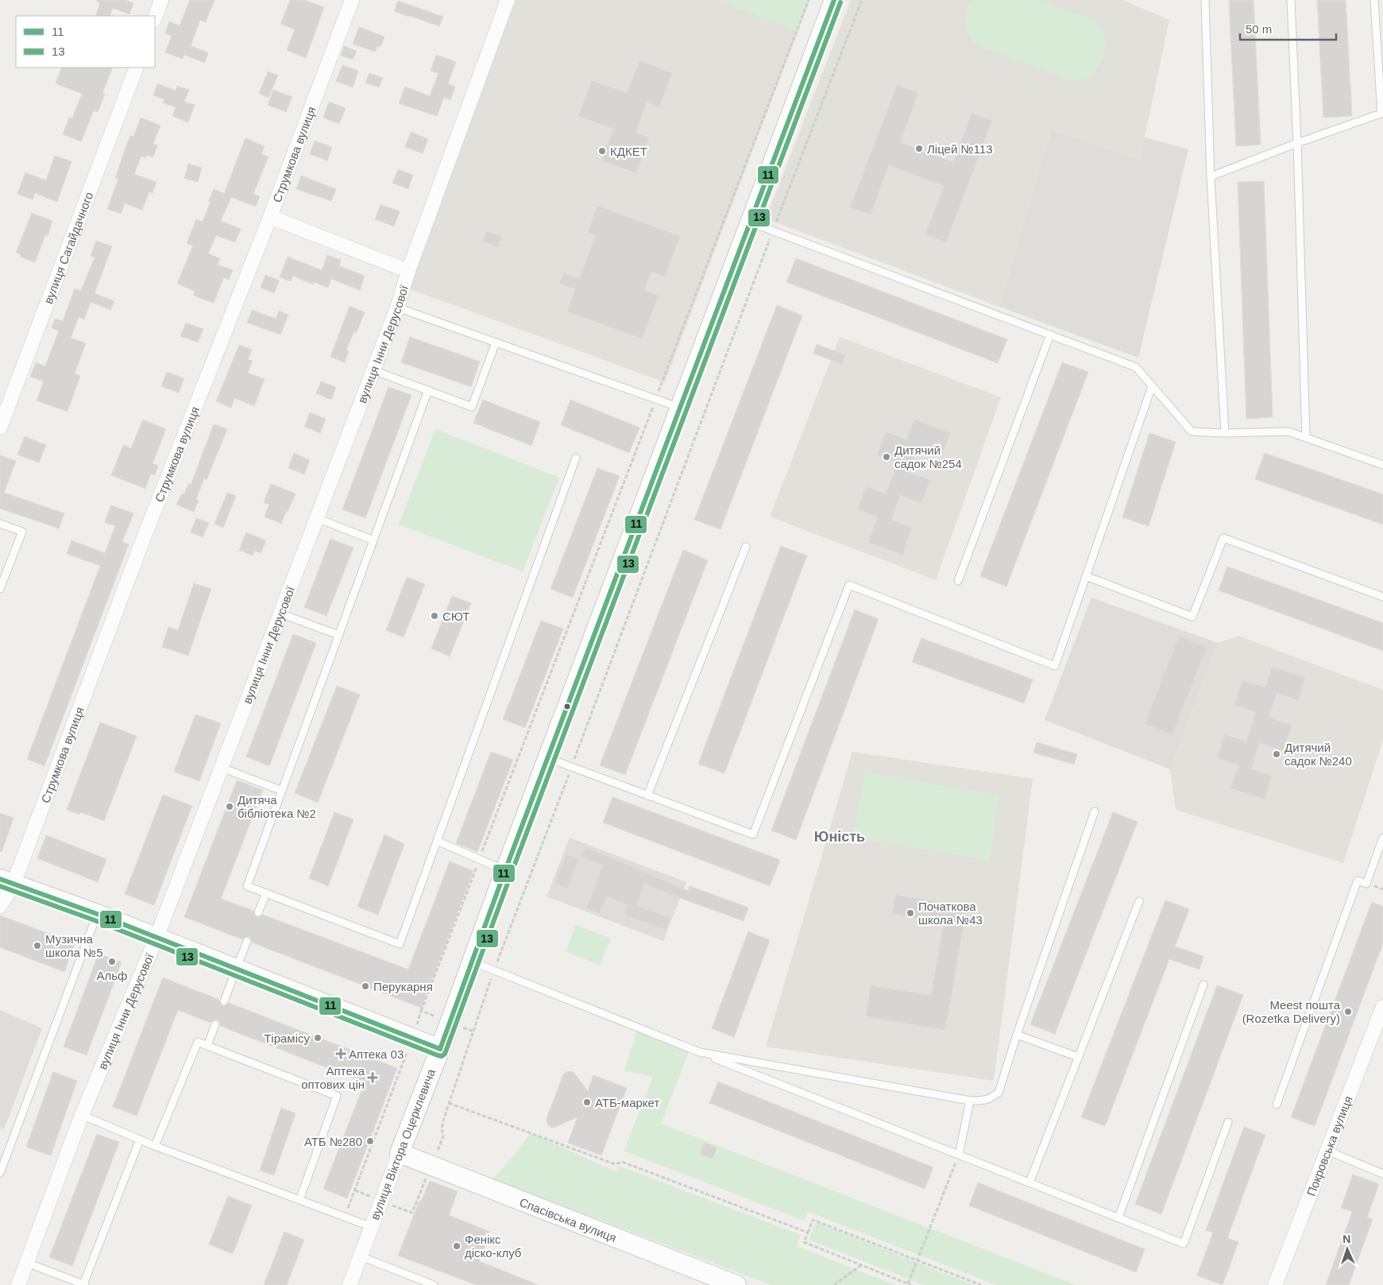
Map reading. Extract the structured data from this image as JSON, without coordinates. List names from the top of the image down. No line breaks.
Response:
{"streets":{"street":["Струмкова вулиця","вулиця Сагайдачного","вулиця Інни Дерусової","вулиця Віктора Оцерклевича","Покровська вулиця","Спасівська вулиця"]},"crossings":[["вулиця Віктора Оцерклевича","Спасівська вулиця"]],"districts":["Юність"],"places":{"other":["Ліцей №113","КДКЕТ","Дитячий садок №254","СЮТ","Дитячий садок №240","Дитяча бібліотека №2","Початкова школа №43","Музична школа №5","Альф","Перукарня","Meest пошта (Rozetka Delivery)","Тірамісу","АТБ-маркет","АТБ №280","Фенікс діско-клуб"],"health":["Аптека 03","Аптека оптових цін"]},"lines":["transit line 11","transit line 13"],"legend":["11","13"],"scale_bar":"50 m","north":"top"}
